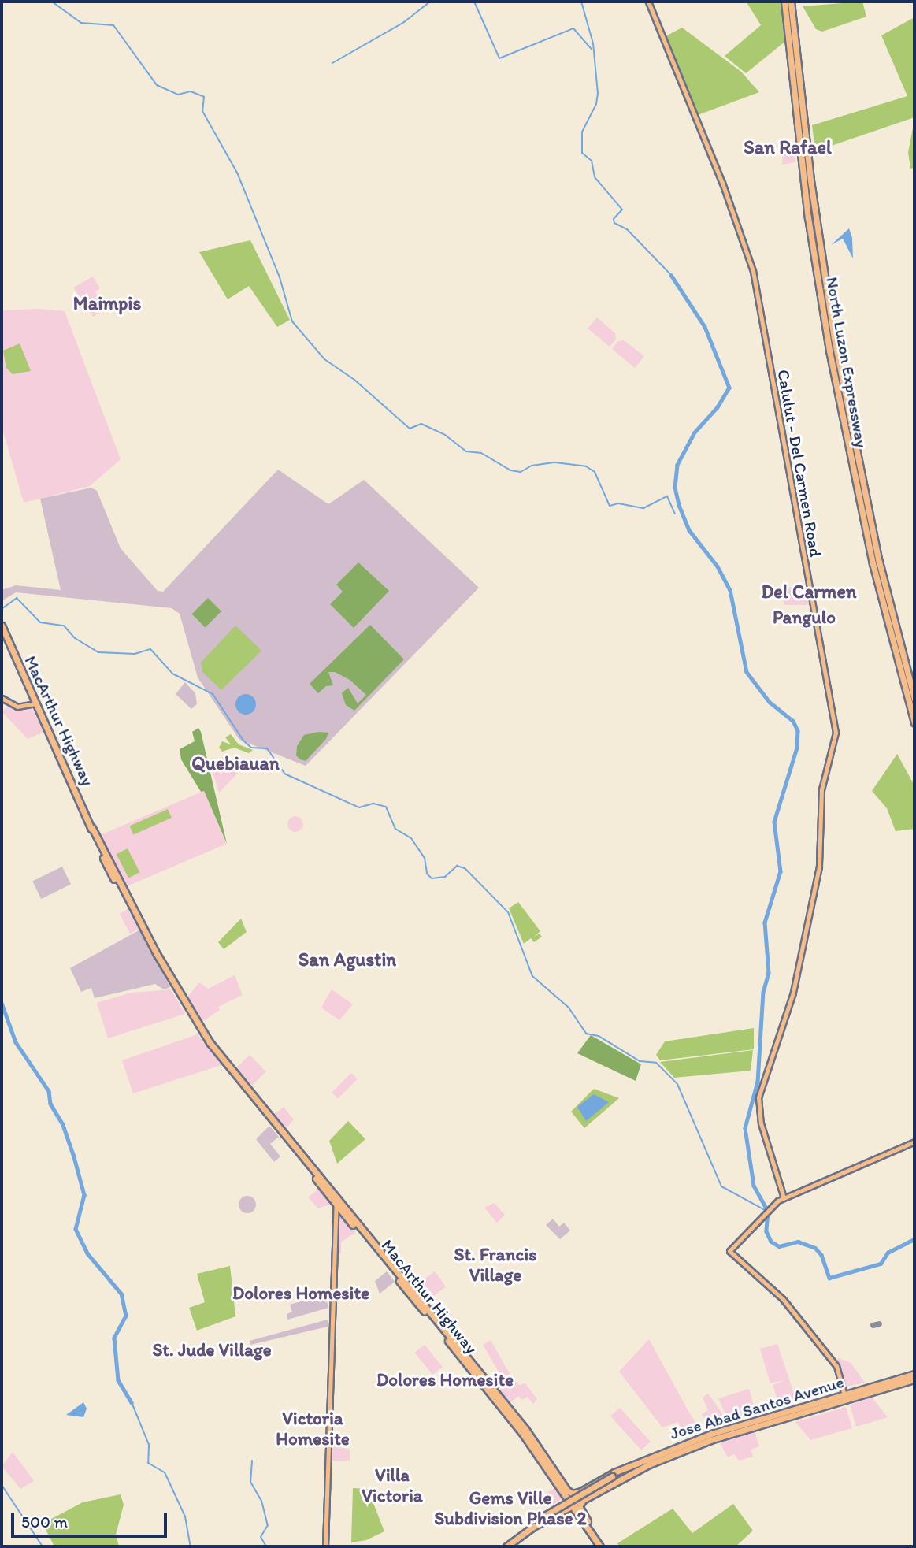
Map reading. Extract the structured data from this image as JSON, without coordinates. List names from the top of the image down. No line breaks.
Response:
{"streets":{"highway":["North Luzon Expressway","MacArthur Highway","Jose Abad Santos Avenue"],"main road":["Calulut - Del Carmen Road"]},"crossings":[["MacArthur Highway","Jose Abad Santos Avenue"]],"districts":["San Rafael","Maimpis","Del Carmen","Pangulo","Quebiauan","San Agustin","St. Francis Village","Dolores Homesite","St. Jude Village","Dolores Homesite","Victoria Homesite","Villa Victoria","Gems Ville Subdivision Phase 2"],"scale_bar":"500 m"}
